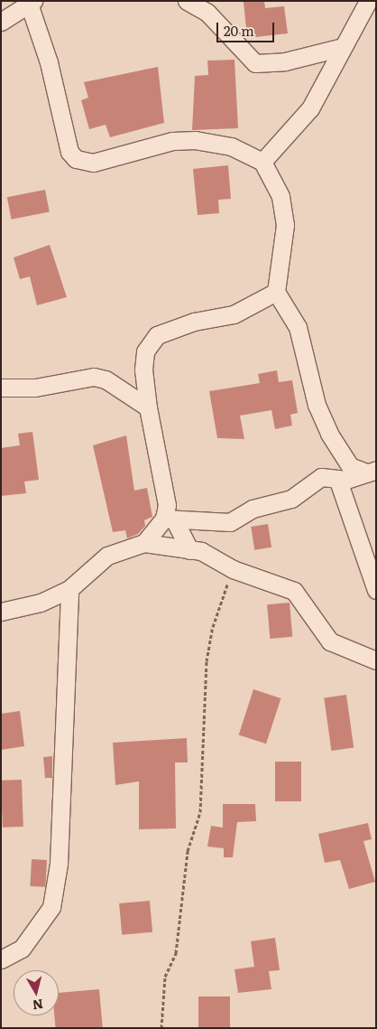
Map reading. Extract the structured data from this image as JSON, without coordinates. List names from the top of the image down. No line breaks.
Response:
{"scale_bar":"20 m","north":"bottom"}
